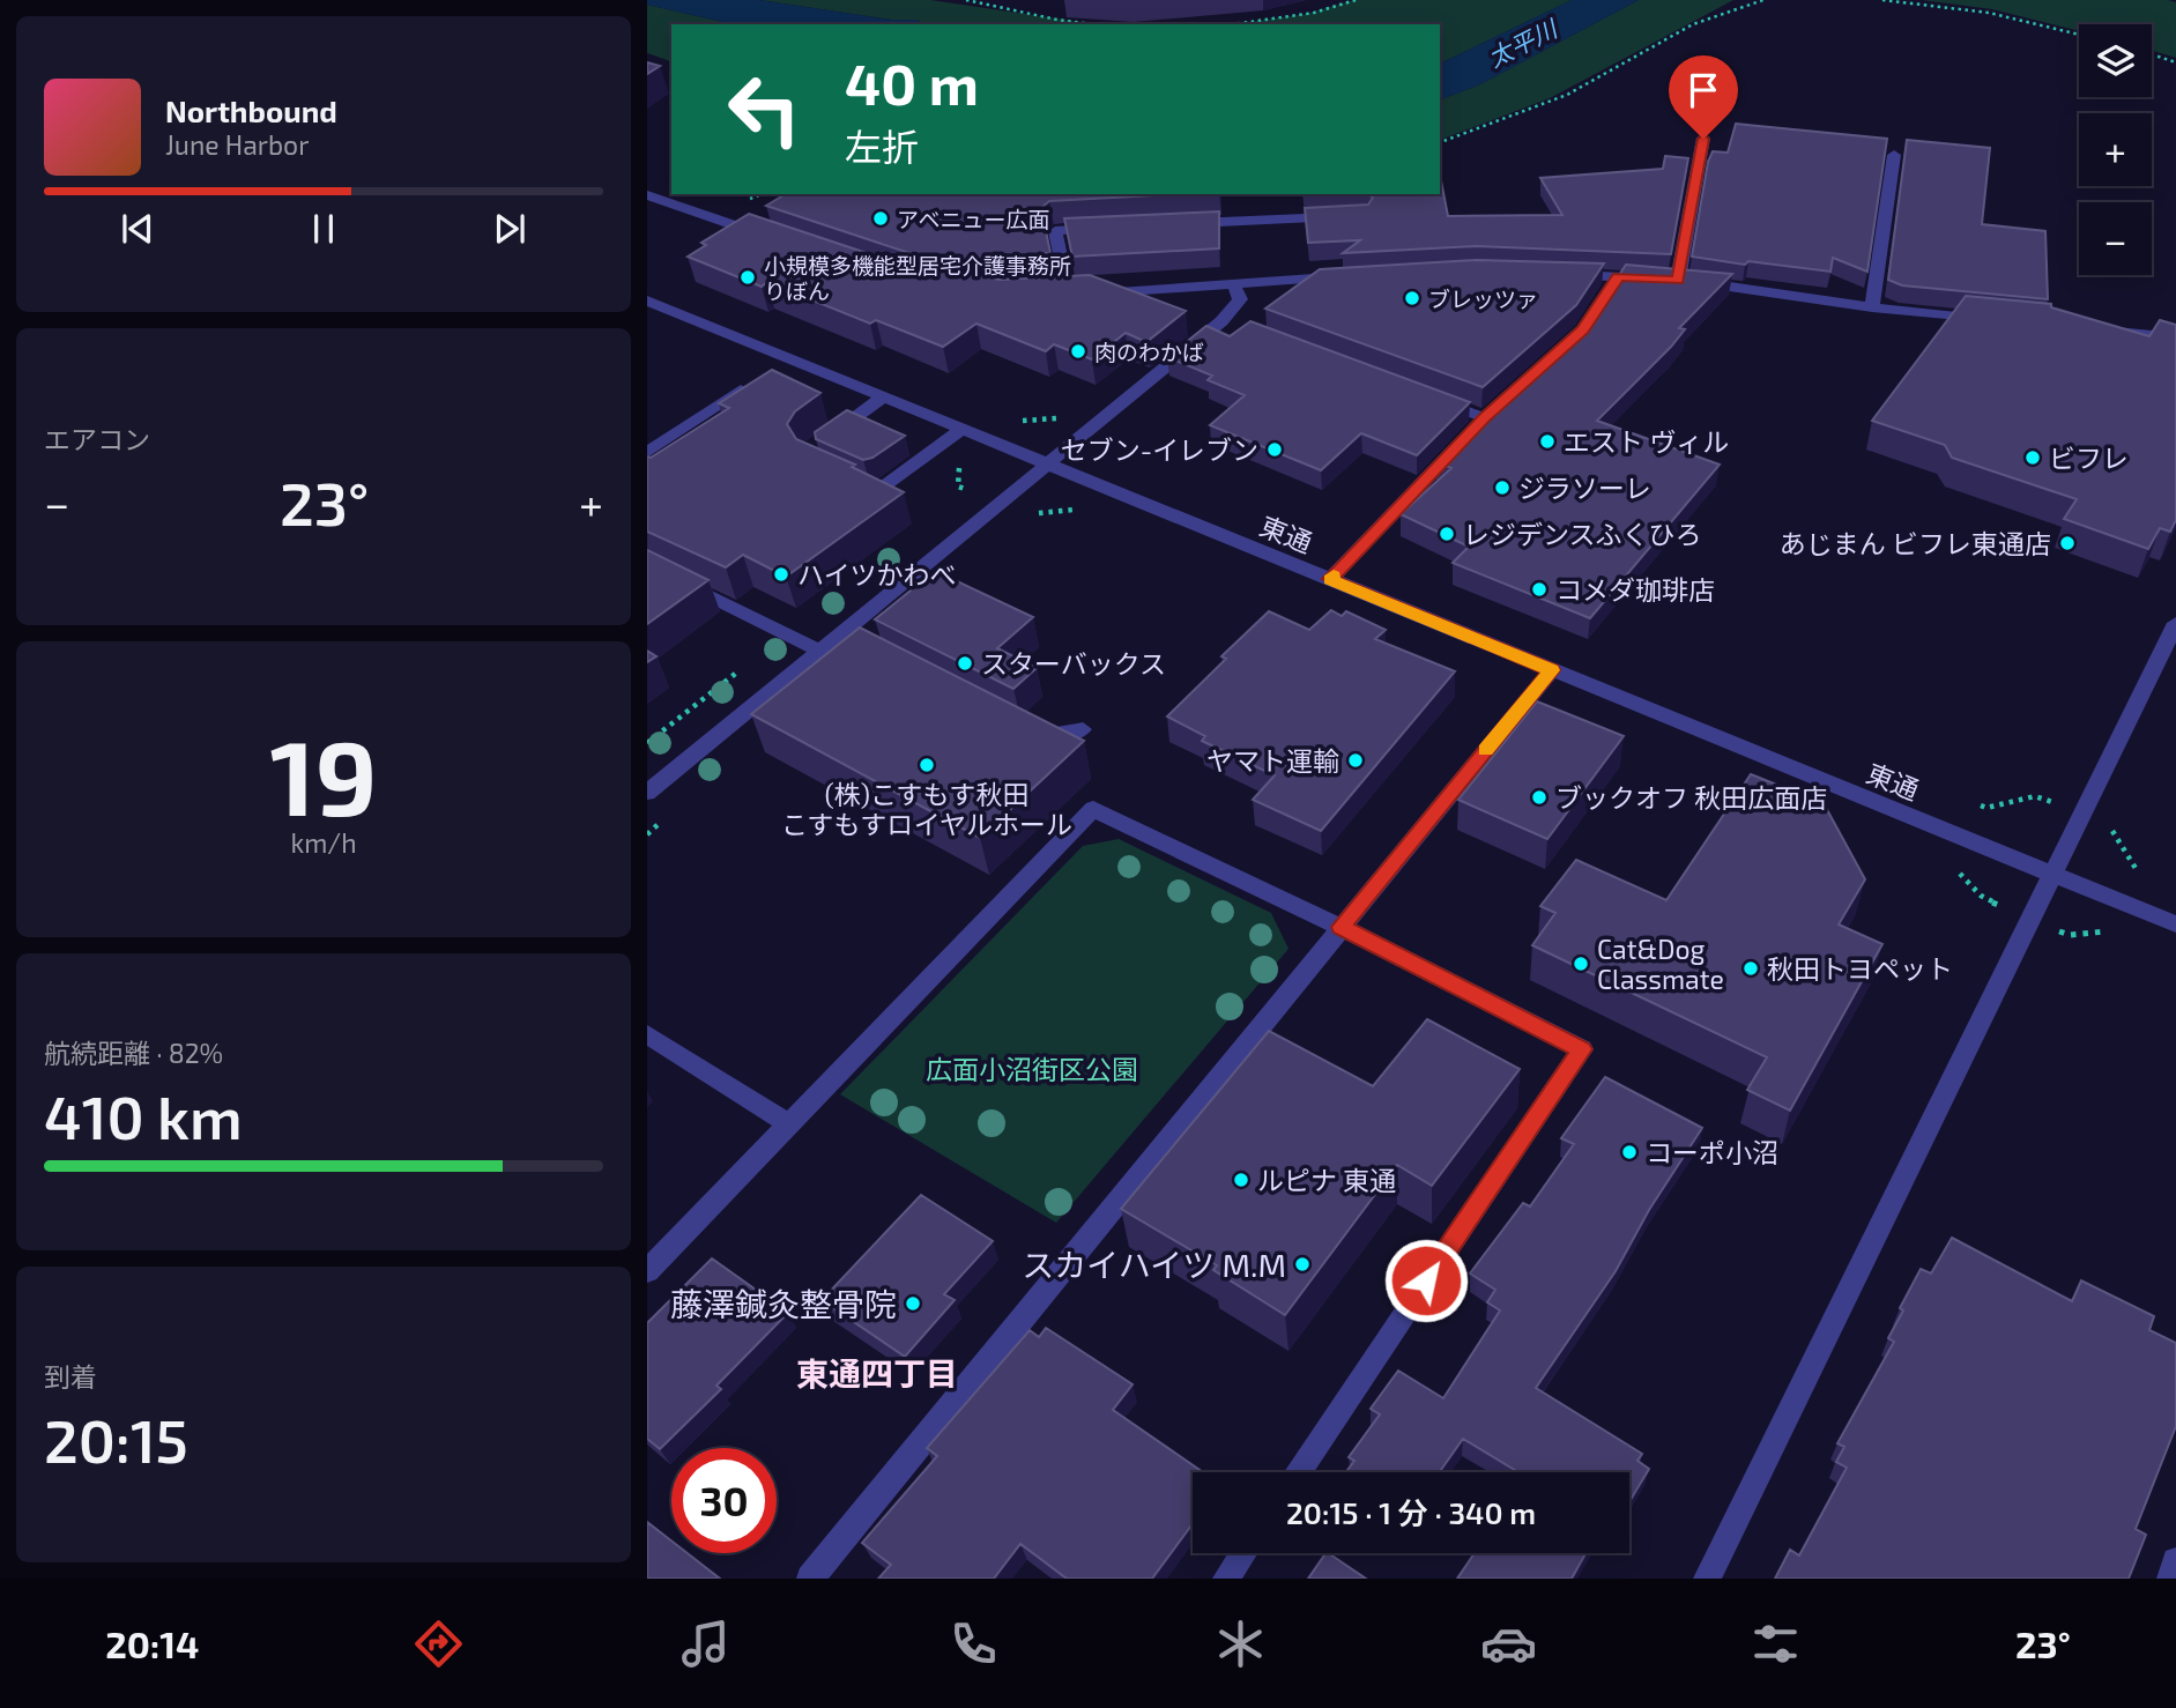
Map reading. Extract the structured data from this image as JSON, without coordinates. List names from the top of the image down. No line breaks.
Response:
{"streets":{"street":["東通"]},"districts":["東通四丁目"],"water":["太平川"],"parks":["広面小沼街区公園"],"places":["アベニュー広面","小規模多機能型居宅介護事務所 りぼん","ブレッツァ","肉のわかば","エスト ヴィル","セブン-イレブン","ビフレ","ジラソーレ","レジデンスふくひろ","あじまん ビフレ東通店","ハイツかわべ","コメダ珈琲店","スターバックス","ヤマト運輸","(株)こすもす秋田 こすもすロイヤルホール","ブックオフ 秋田広面店","Cat&Dog Classmate","秋田トヨペット","コーポ小沼","ルピナ 東通","スカイハイツ M.M","藤澤鍼灸整骨院"],"page":{"map_buttons":["+","−"],"turn":["40 m","左折"],"song":["Northbound","June Harbor"],"tile":["エアコン",["19","km/h"],["航続距離 · 82%","410 km"],["到着","20:15"]],"heat":["−","23°","+"],"limit":"30","trip":"20:15 · 1 分 · 340 m","tabs":["20:14","23°"]}}
